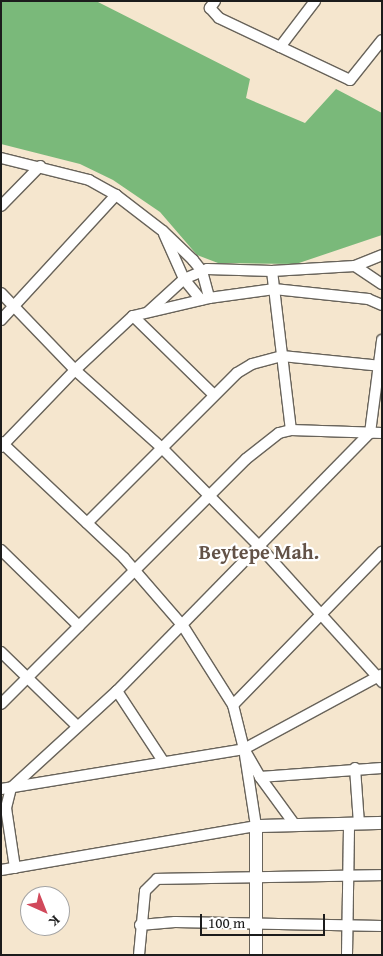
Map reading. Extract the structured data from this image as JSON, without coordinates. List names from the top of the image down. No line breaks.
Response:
{"districts":["Beytepe Mah."],"scale_bar":"100 m","north":"bottom right"}
